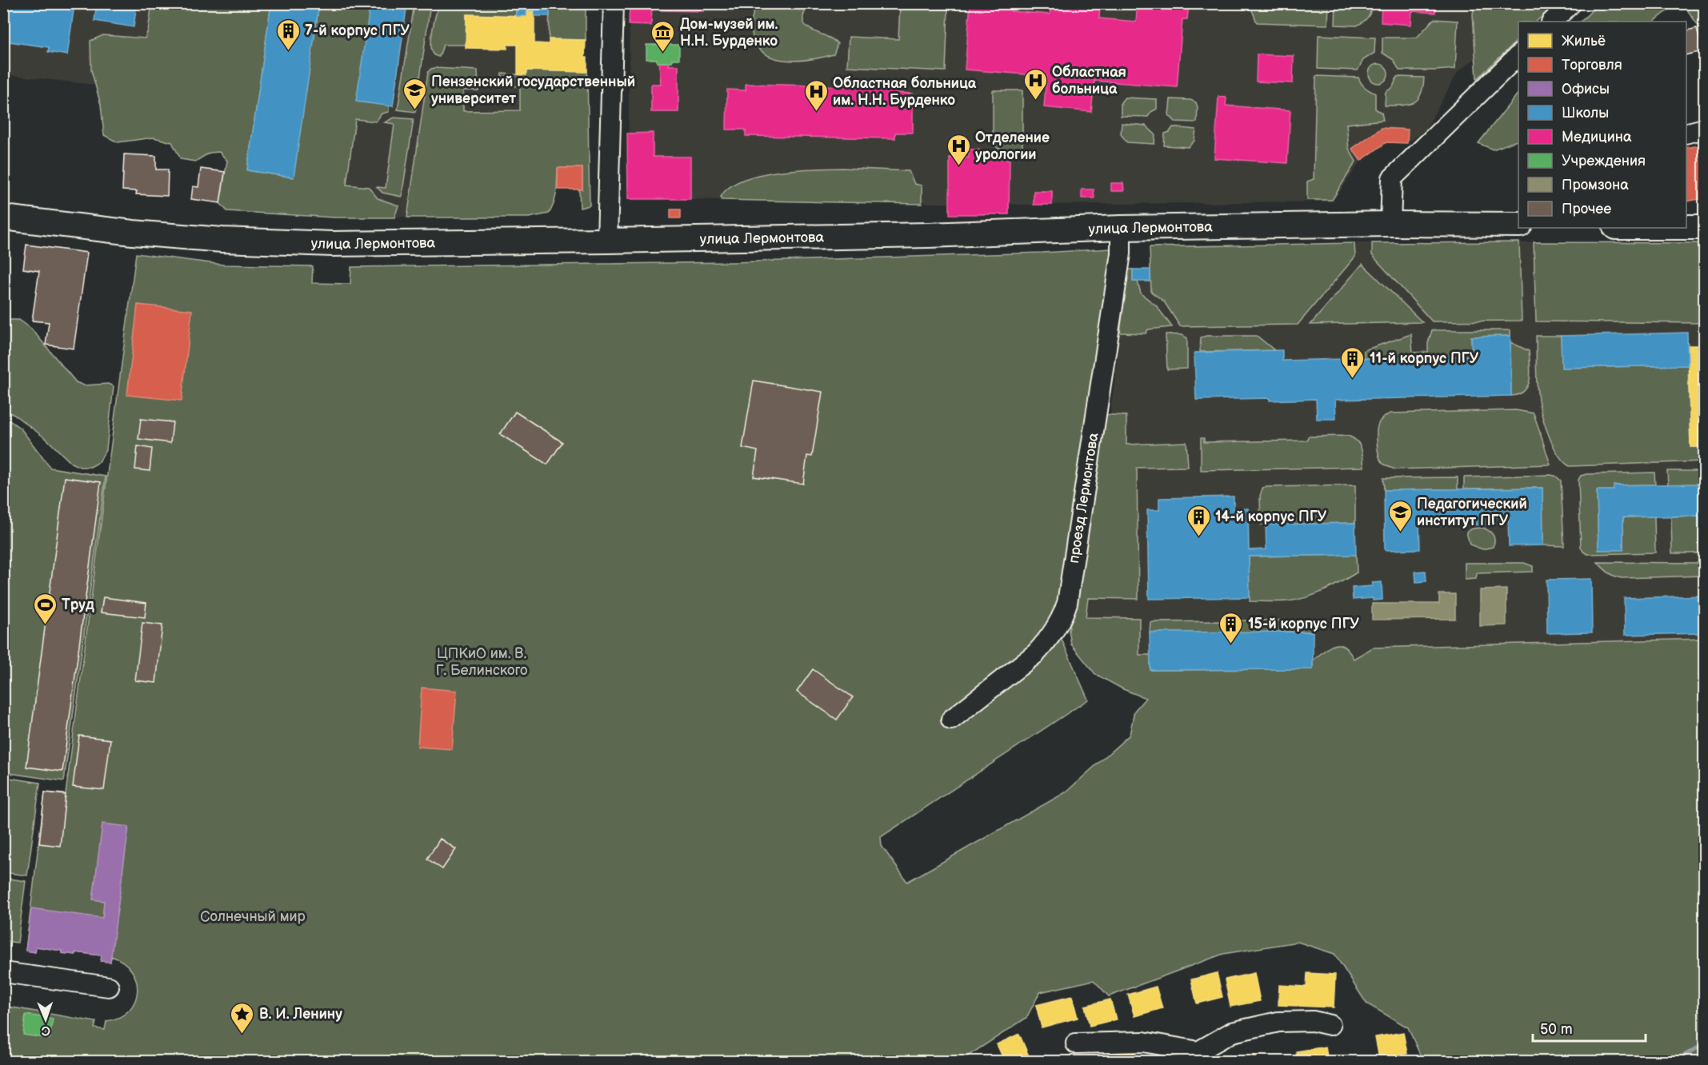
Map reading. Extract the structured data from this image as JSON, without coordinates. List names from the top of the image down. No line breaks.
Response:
{"streets":{"main road":["улица Лермонтова"],"street":["проезд Лермонтова"]},"crossings":[["улица Лермонтова","проезд Лермонтова"]],"parks":["ЦПКиО им. В. Г. Белинского","Солнечный мир"],"places":{"building":["7-й корпус ПГУ","11-й корпус ПГУ","14-й корпус ПГУ","15-й корпус ПГУ"],"museum":["Дом-музей им. Н.Н. Бурденко"],"hospital":["Областная больница","Областная больница им. Н.Н. Бурденко","Отделение урологии"],"school or university":["Пензенский государственный университет","Педагогический институт ПГУ"],"sports":["Труд"],"place":["В. И. Ленину"]},"legend":["Жильё","Торговля","Офисы","Школы","Медицина","Учреждения","Промзона","Прочее"],"scale_bar":"50 m","north":"bottom"}
